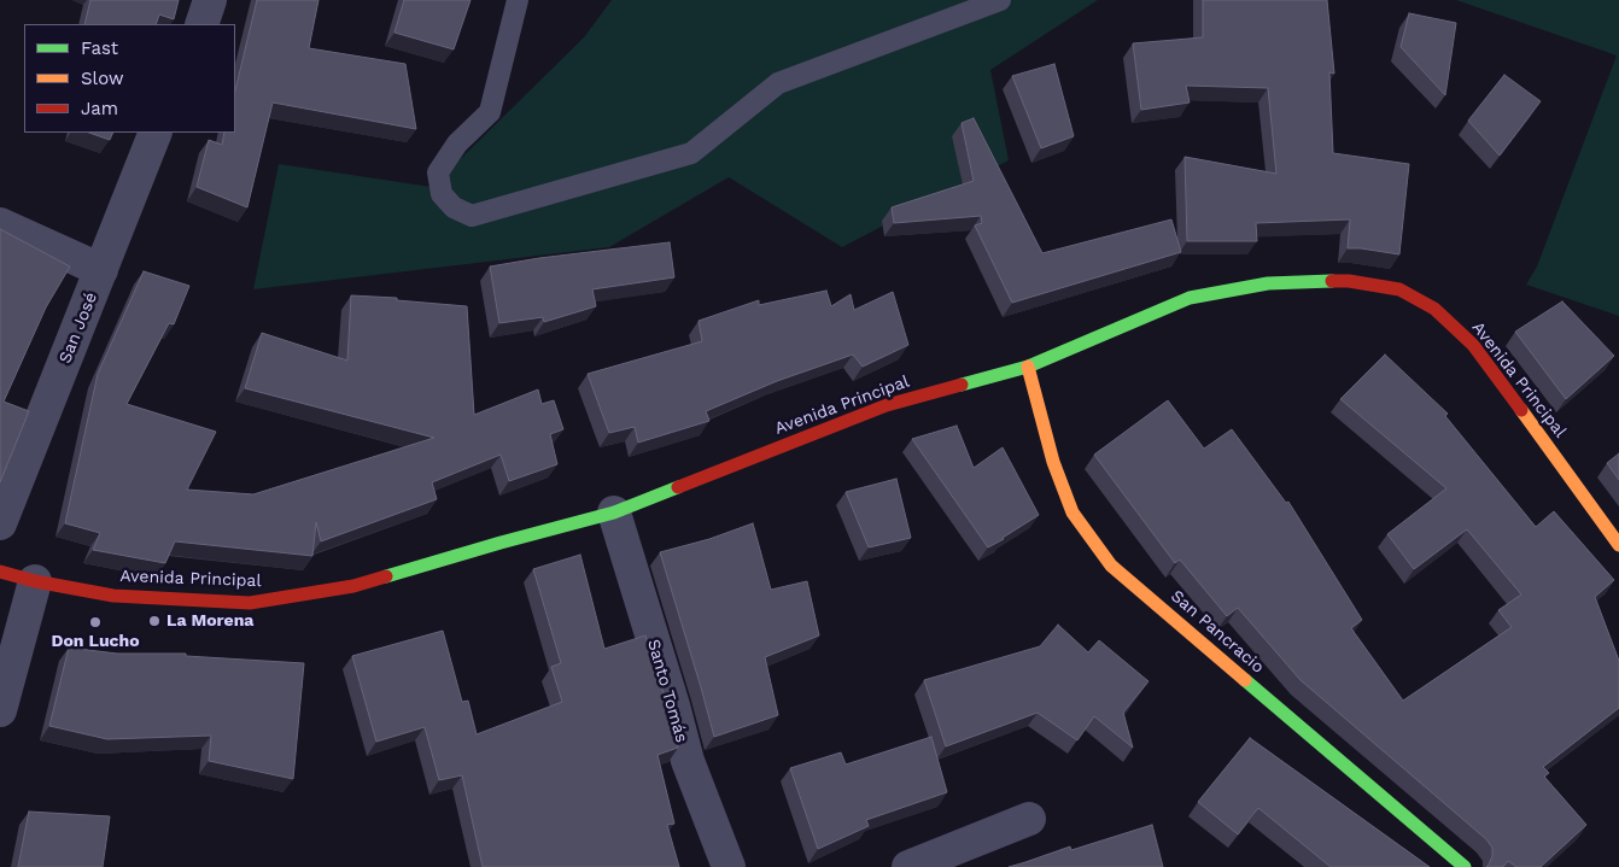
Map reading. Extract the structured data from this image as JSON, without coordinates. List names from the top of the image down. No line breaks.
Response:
{"streets":{"street":["San José","Avenida Principal","San Pancracio","Santo Tomás"]},"crossings":[["Avenida Principal","San Pancracio"],["Avenida Principal","Santo Tomás"]],"places":["La Morena","Don Lucho"],"legend":["Fast","Slow","Jam"]}
